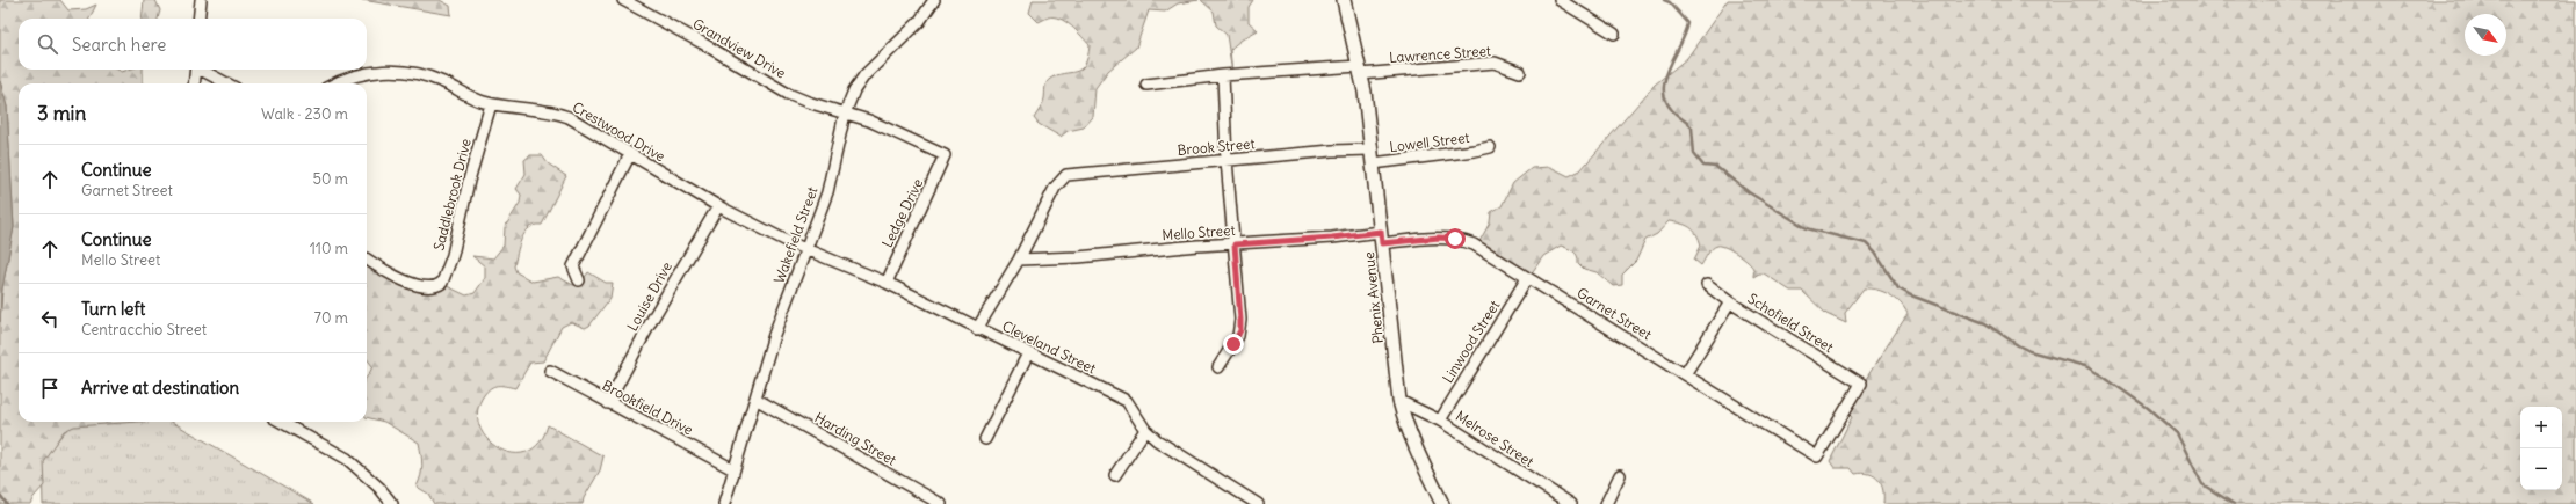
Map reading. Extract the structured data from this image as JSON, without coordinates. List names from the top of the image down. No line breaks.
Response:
{"streets":{"main road":["Phenix Avenue"],"street":["Grandview Drive","Lawrence Street","Crestwood Drive","Lowell Street","Brook Street","Saddlebrook Drive","Ledge Drive","Mello Street","Wakefield Street","Louise Drive","Garnet Street","Schofield Street","Linwood Street","Cleveland Street","Brookfield Drive","Harding Street","Melrose Street"]},"crossings":[["Grandview Drive","Ledge Drive"],["Grandview Drive","Wakefield Street"],["Lawrence Street","Phenix Avenue"],["Crestwood Drive","Saddlebrook Drive"],["Crestwood Drive","Wakefield Street"],["Crestwood Drive","Louise Drive"],["Crestwood Drive","Cleveland Street"],["Lowell Street","Phenix Avenue"],["Brook Street","Mello Street"],["Brook Street","Phenix Avenue"],["Ledge Drive","Cleveland Street"],["Mello Street","Phenix Avenue"],["Mello Street","Garnet Street"],["Wakefield Street","Cleveland Street"],["Wakefield Street","Brookfield Drive"],["Wakefield Street","Harding Street"],["Louise Drive","Brookfield Drive"],["Phenix Avenue","Garnet Street"],["Phenix Avenue","Melrose Street"],["Garnet Street","Schofield Street"],["Garnet Street","Linwood Street"],["Linwood Street","Melrose Street"]],"north":"bottom right","page":{"search":"Search here","heading":["3 min","Walk · 230 m"],"list":[["Continue","Garnet Street","50 m"],["Continue","Mello Street","110 m"],["Turn left","Centracchio Street","70 m"],"Arrive at destination"],"map_buttons":["+","−"]}}
